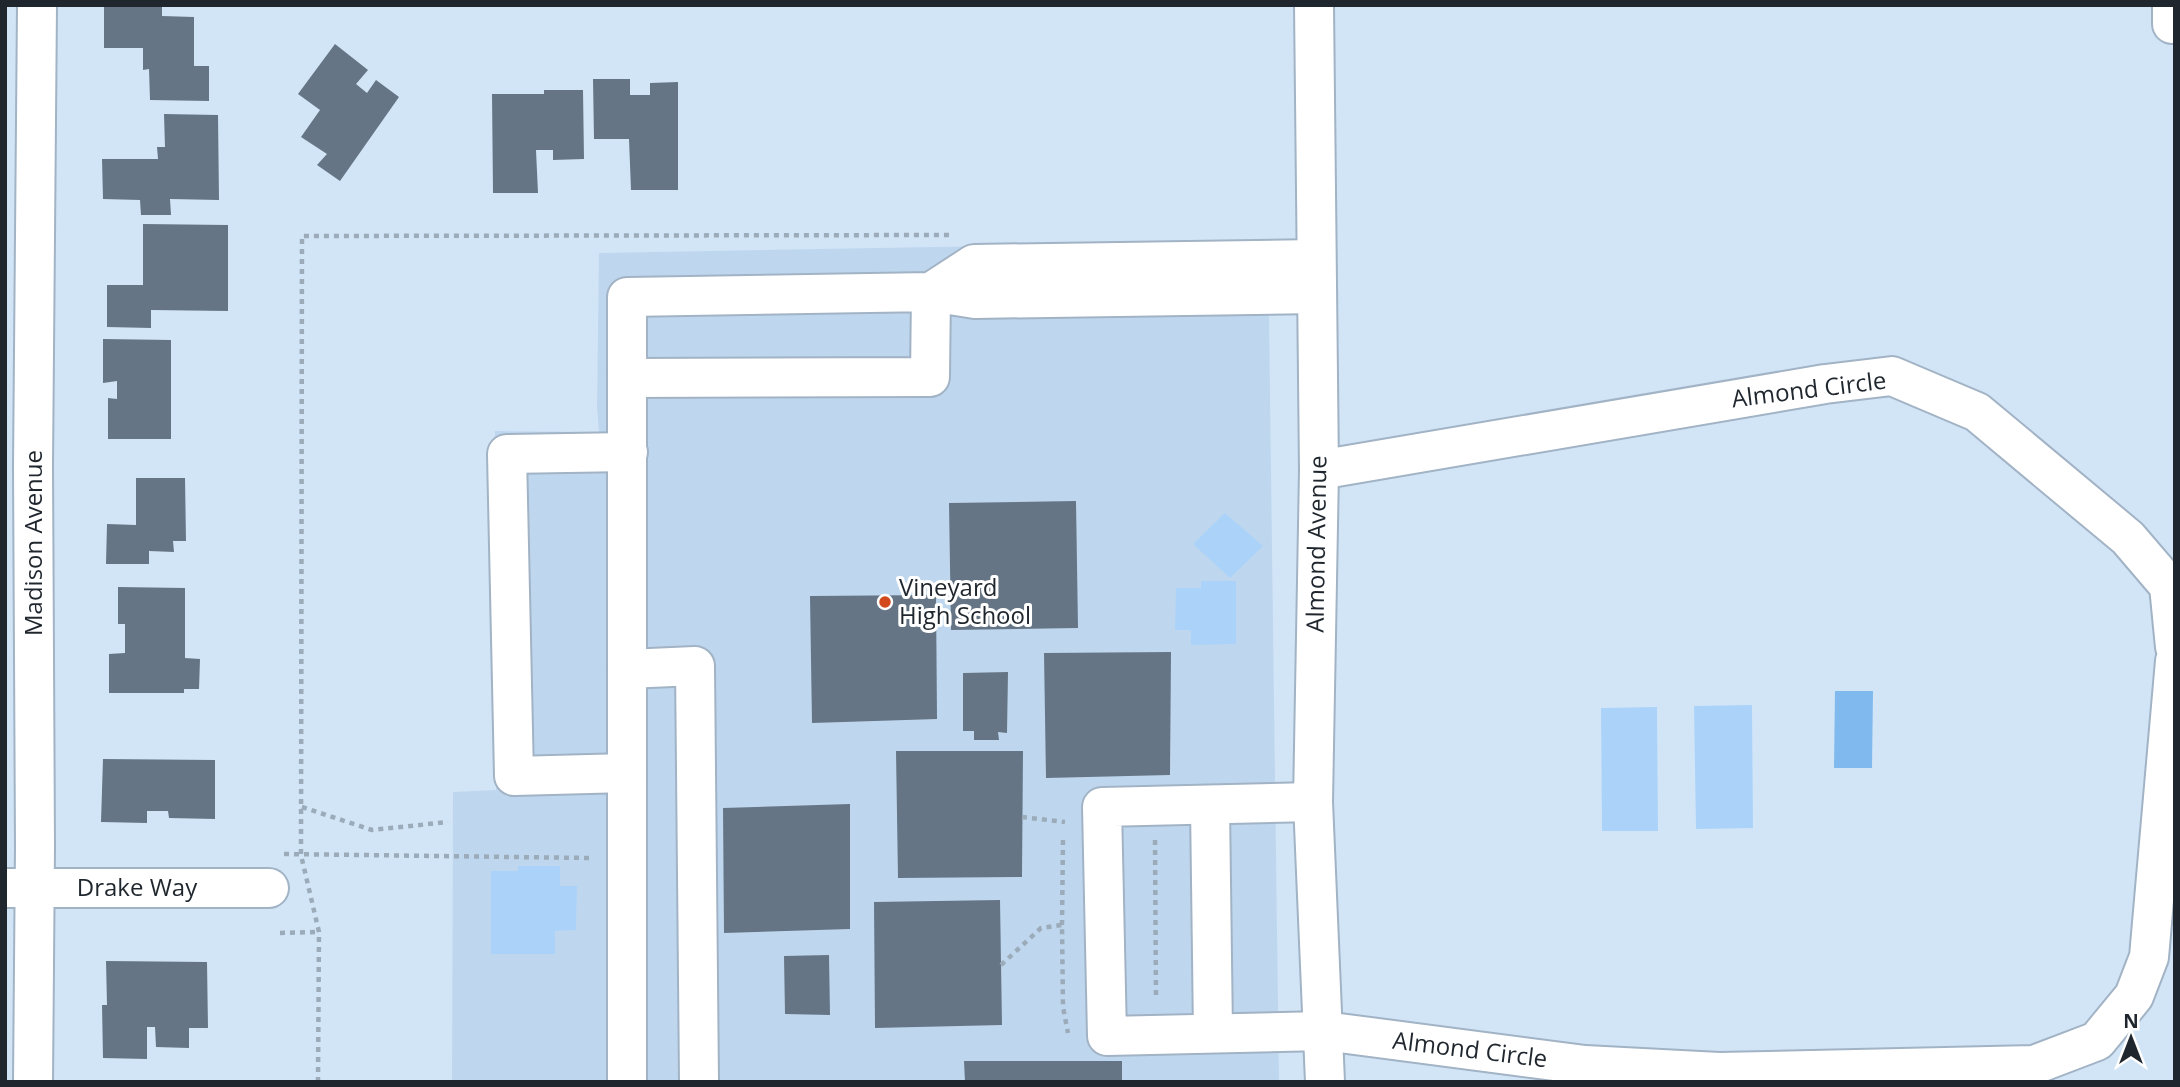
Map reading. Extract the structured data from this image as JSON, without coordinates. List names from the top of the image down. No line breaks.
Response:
{"streets":{"street":["Almond Circle","Madison Avenue","Almond Avenue","Drake Way"]},"crossings":[["Almond Circle","Almond Avenue"],["Madison Avenue","Drake Way"]],"places":["Vineyard High School"],"north":"top"}
